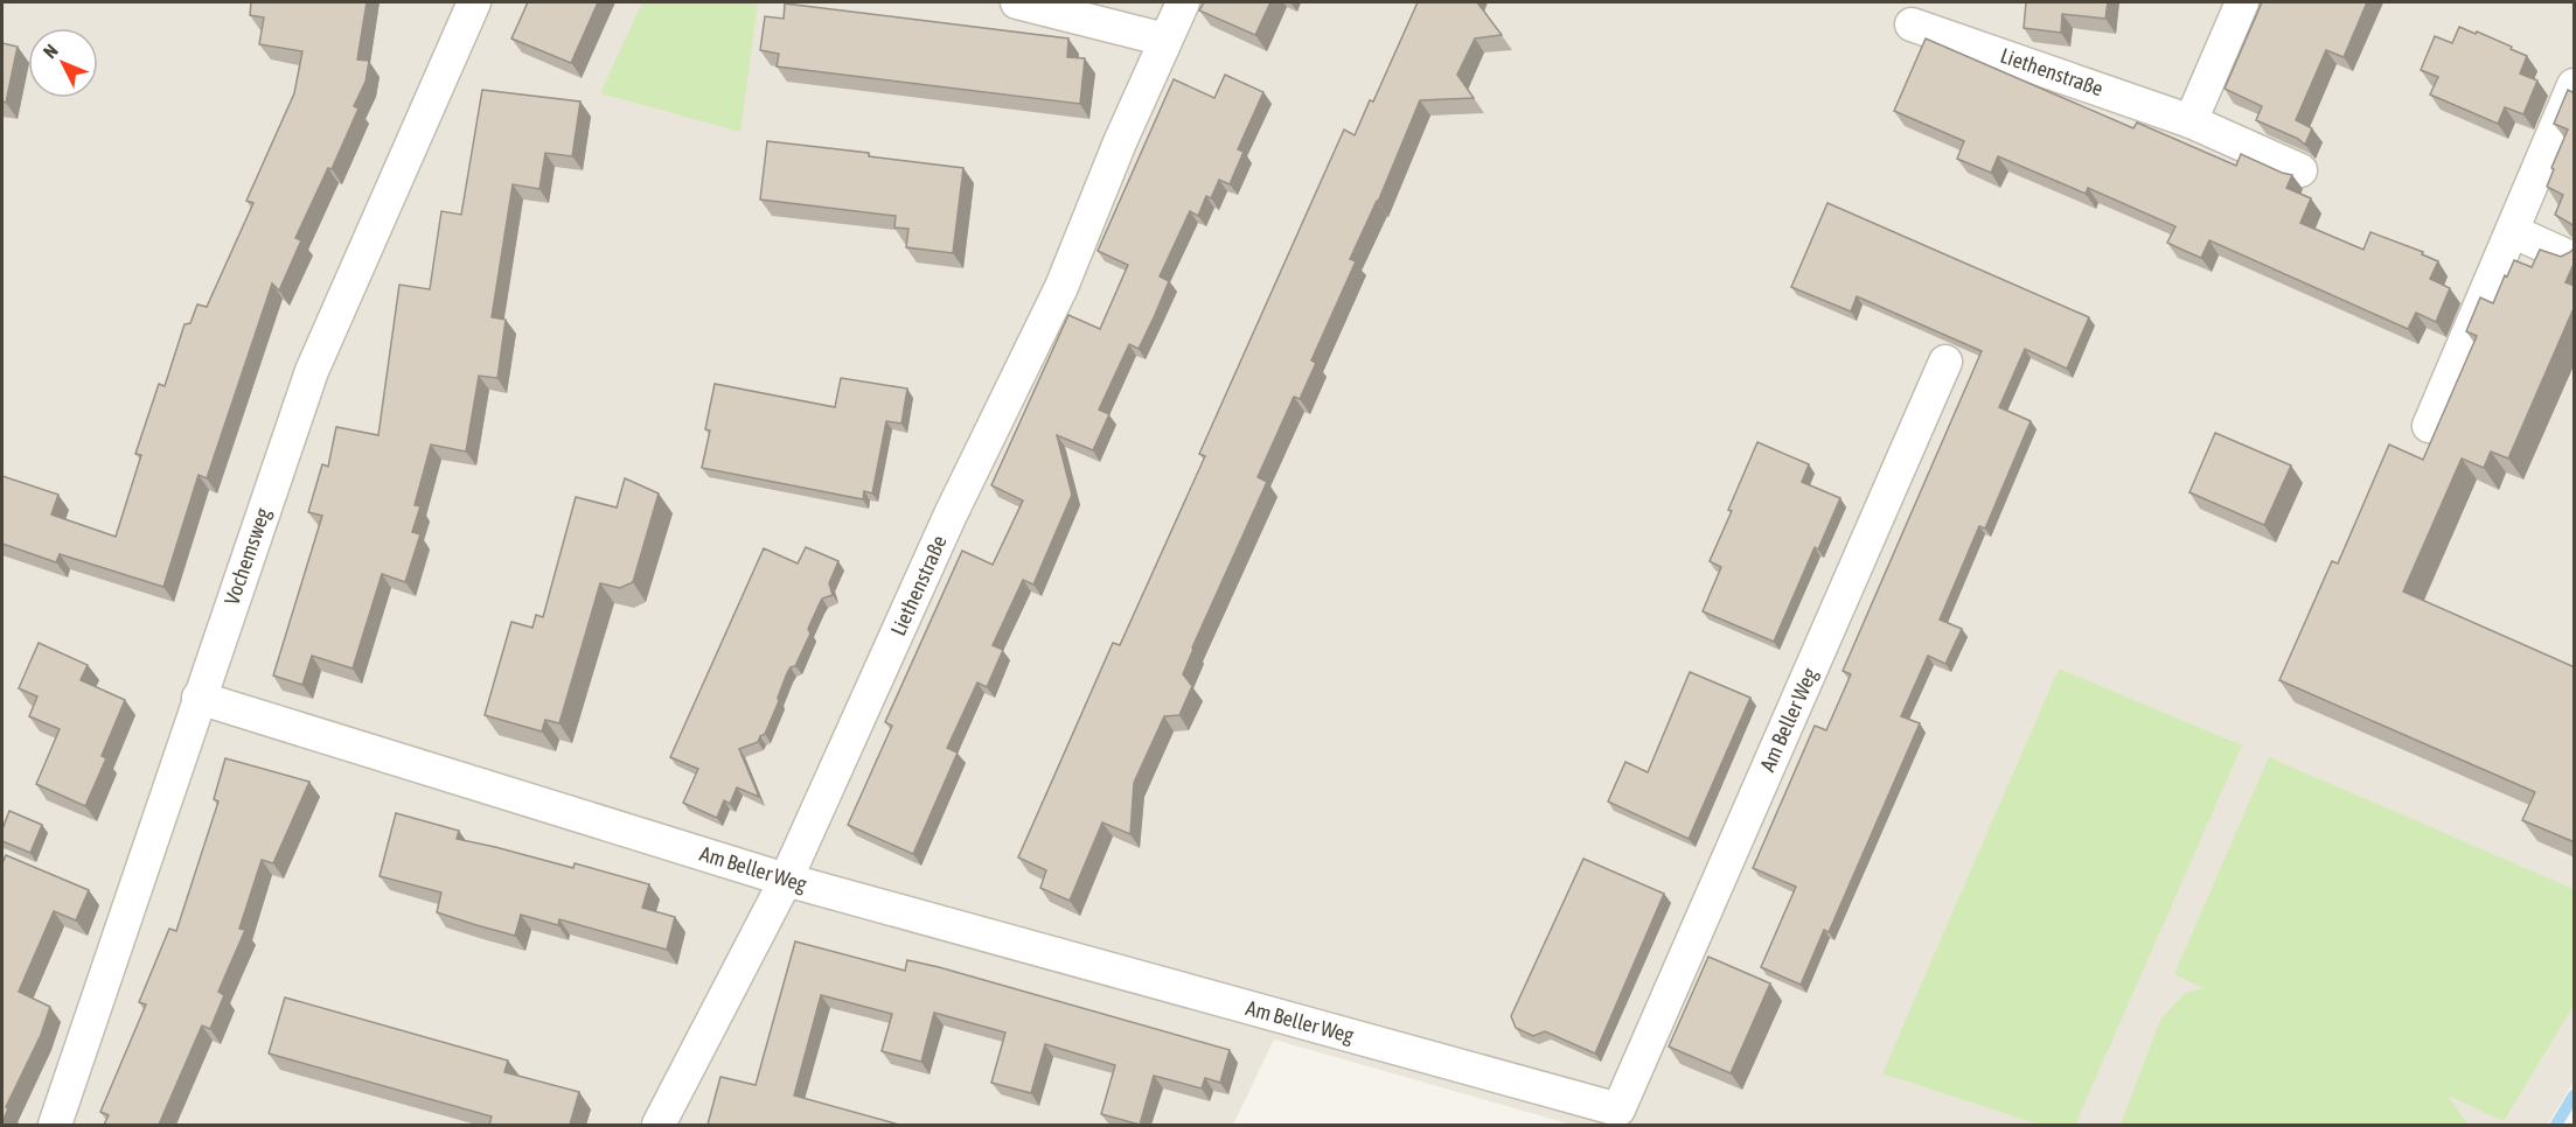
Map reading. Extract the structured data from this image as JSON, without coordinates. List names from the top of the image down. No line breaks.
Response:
{"streets":{"street":["Liethenstraße","Vochemsweg","Am Beller Weg"]},"crossings":[["Liethenstraße","Am Beller Weg"],["Vochemsweg","Am Beller Weg"]],"north":"top left"}
